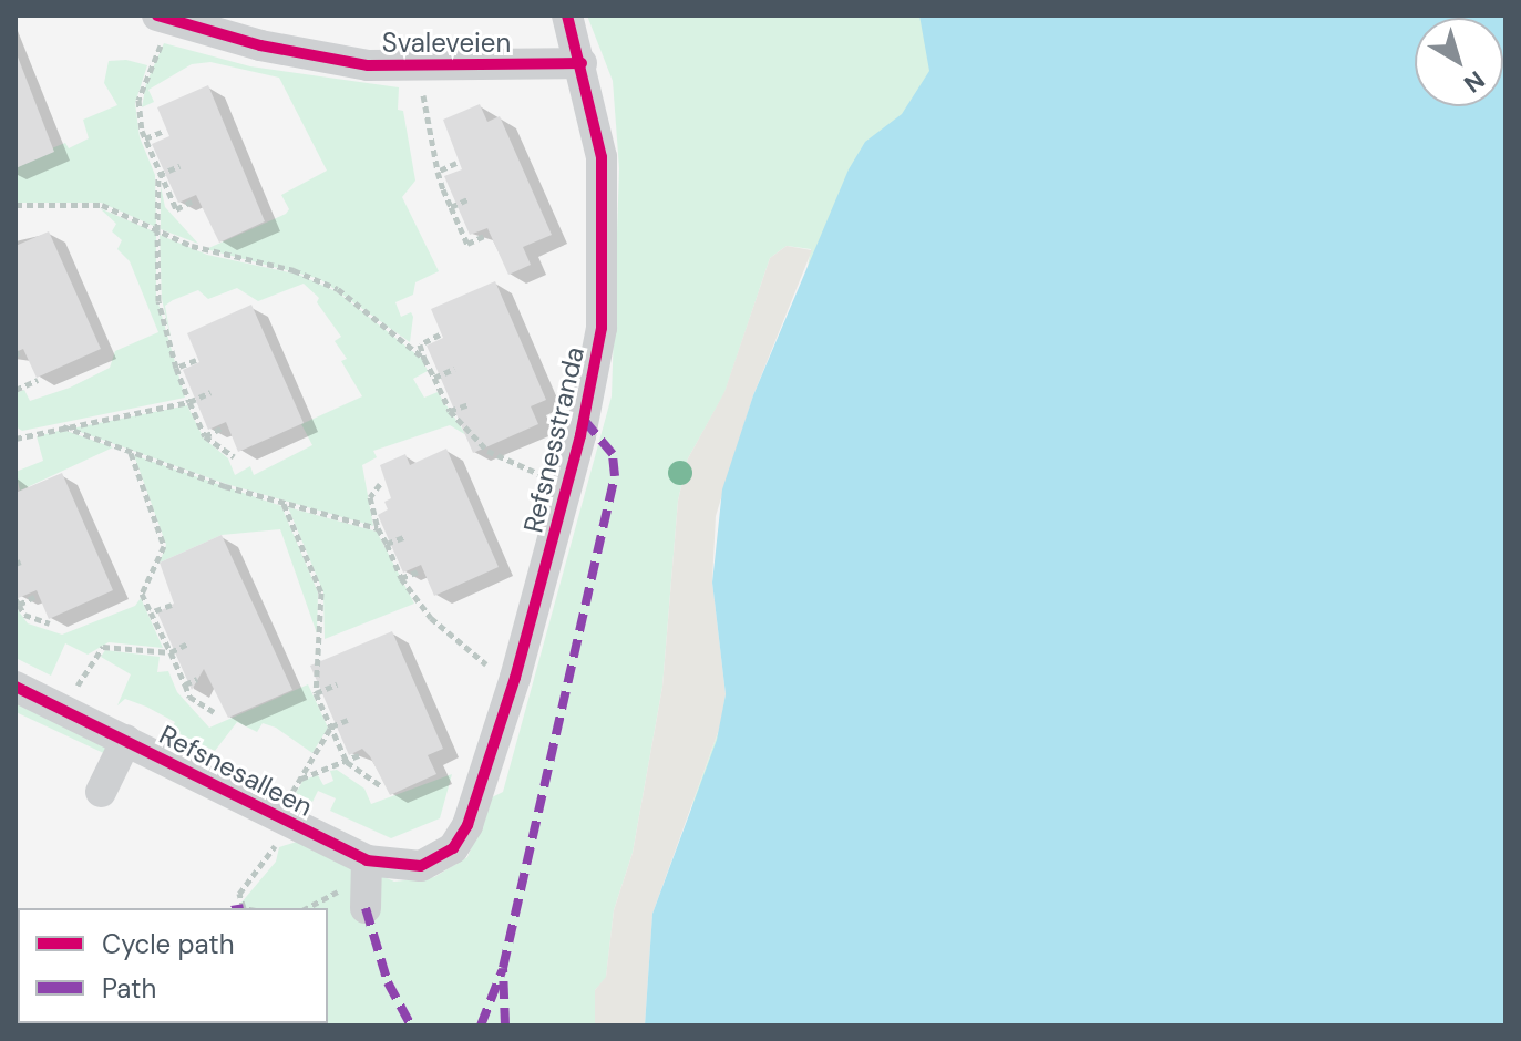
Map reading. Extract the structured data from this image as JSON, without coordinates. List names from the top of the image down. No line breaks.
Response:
{"streets":{"street":["Svaleveien","Refsnesstranda","Refsnesalleen"]},"crossings":[["Svaleveien","Refsnesstranda"],["Refsnesstranda","Refsnesalleen"]],"legend":["Cycle path","Path"],"north":"bottom right"}
